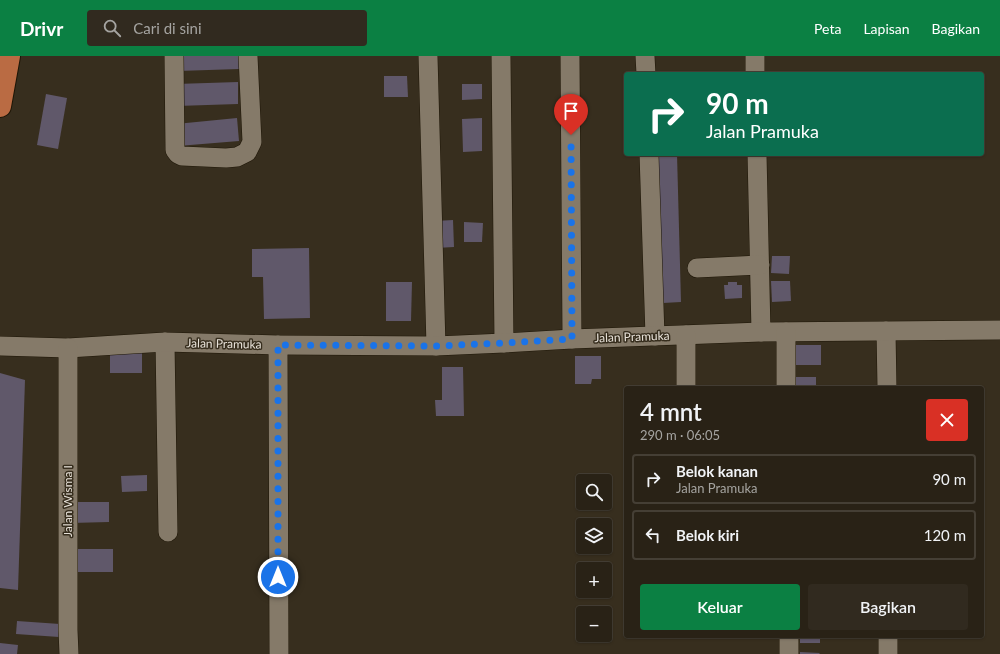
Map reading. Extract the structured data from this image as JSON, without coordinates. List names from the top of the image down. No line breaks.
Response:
{"streets":{"street":["Jalan Pramuka","Jalan Wisma I"]},"crossings":[["Jalan Pramuka","Jalan Wisma I"]],"page":{"header":"Drivr","search":"Cari di sini","nav":["Peta","Lapisan","Bagikan"],"turn":["90 m","Jalan Pramuka"],"heading":["4 mnt","290 m · 06:05"],"list":[{"name":"Belok kanan","note":"Jalan Pramuka","value":"90 m"},{"name":"Belok kiri","value":"120 m"}],"map_buttons":["+","−"],"buttons":["Keluar","Bagikan"]}}
